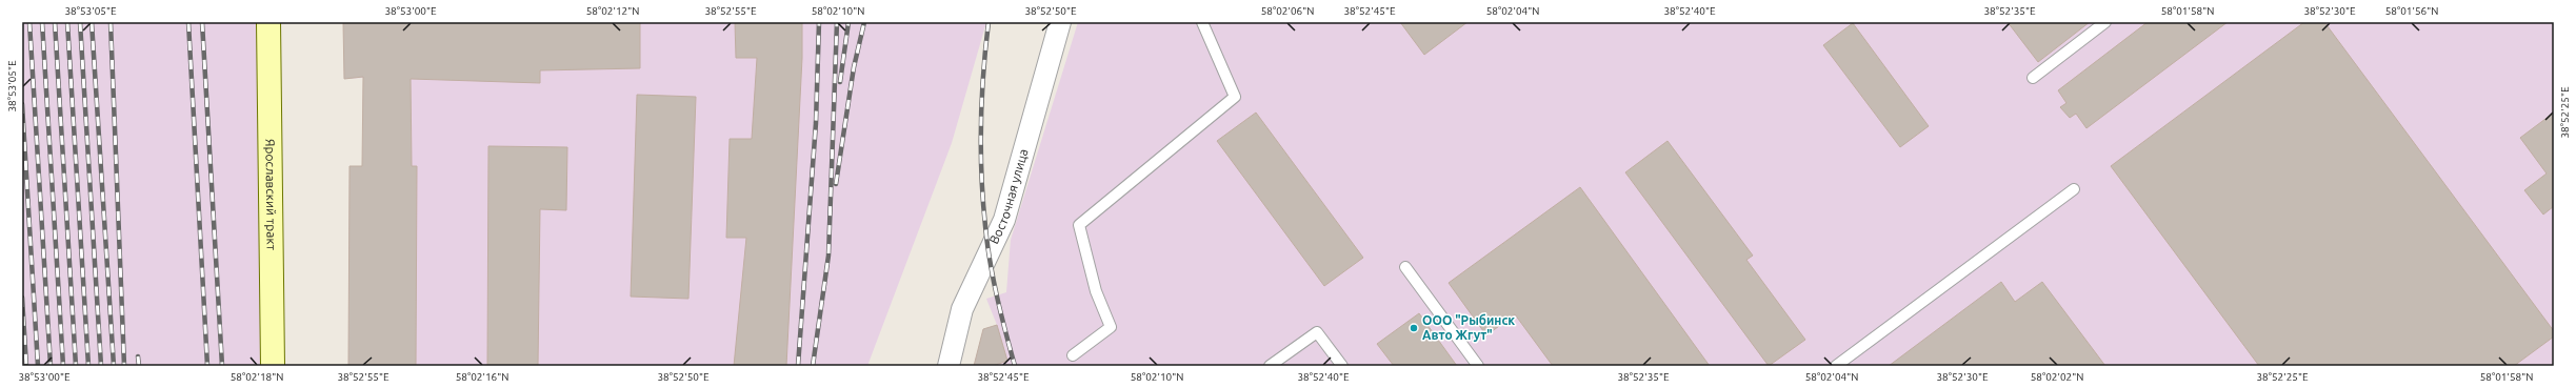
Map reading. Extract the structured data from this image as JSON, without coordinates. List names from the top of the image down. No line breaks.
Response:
{"streets":{"street":["Ярославский тракт","Восточная улица"]},"places":["ООО \"Рыбинск Авто Жгут\""],"coordinates":["38°53'05\"E","38°53'00\"E","58°02'12\"N","38°52'55\"E","58°02'10\"N","38°52'50\"E","58°02'06\"N","38°52'45\"E","58°02'04\"N","38°52'40\"E","38°52'35\"E","58°01'58\"N","38°52'30\"E","58°01'56\"N","38°52'25\"E","58°02'18\"N","58°02'16\"N","58°02'02\"N"]}
